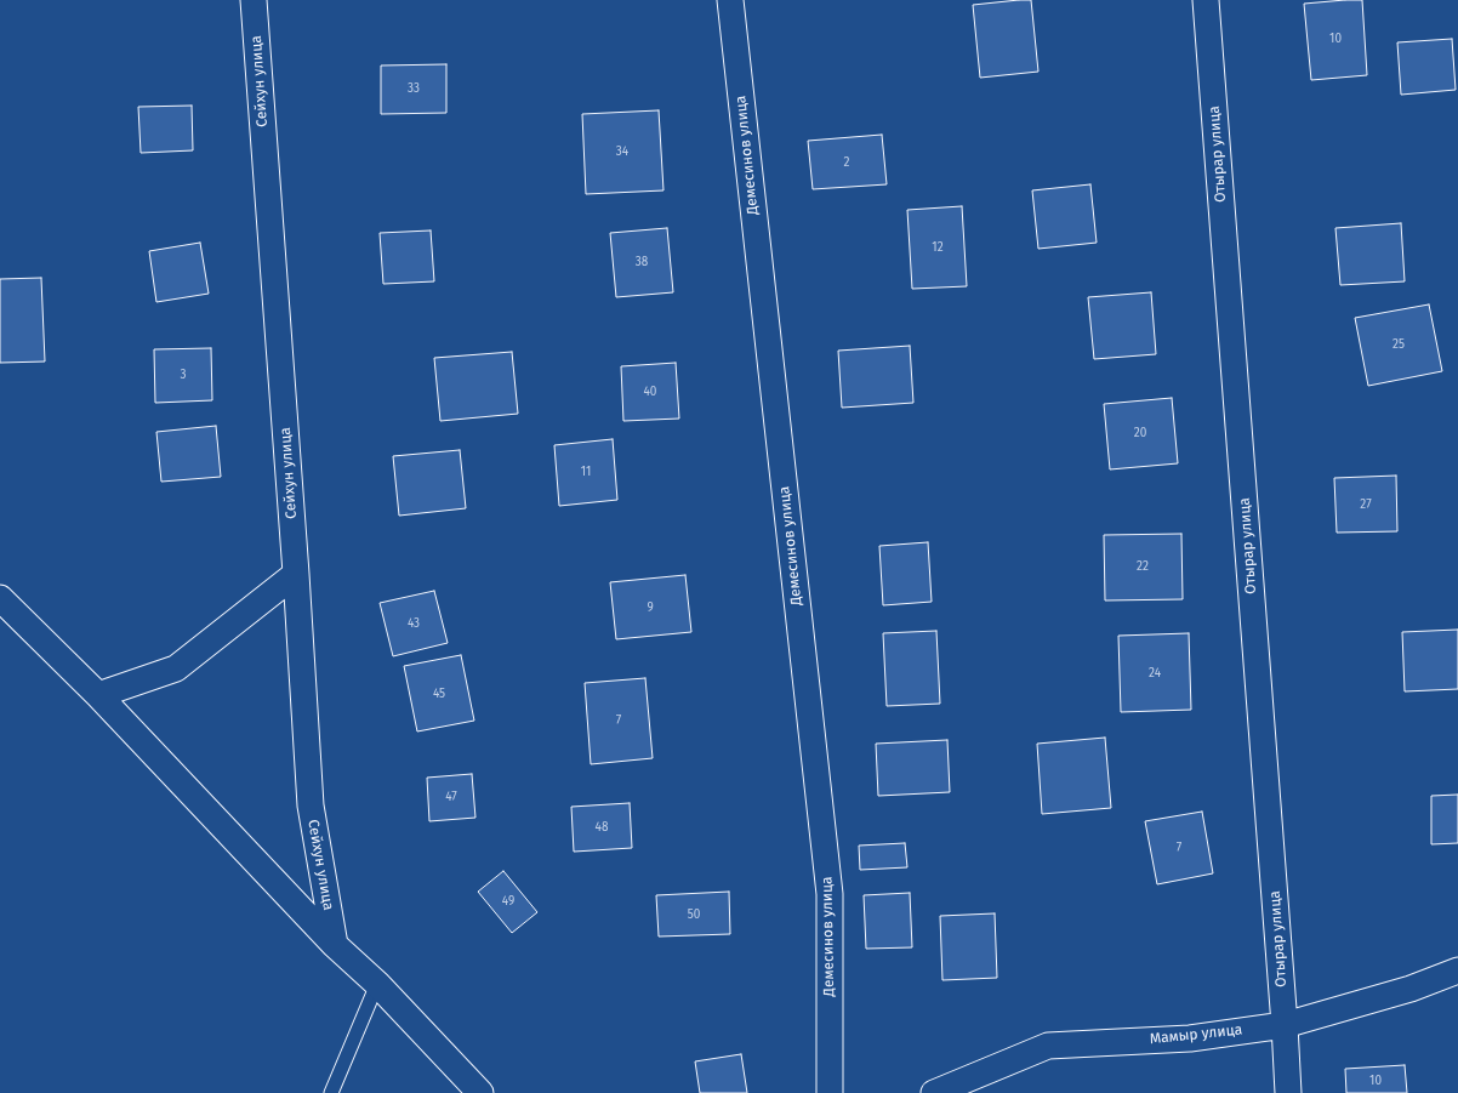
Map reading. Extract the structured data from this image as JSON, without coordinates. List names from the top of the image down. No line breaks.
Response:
{"streets":{"street":["Сейхун улица","Отырар улица","Демесинов улица","Мамыр улица"]},"crossings":[["Отырар улица","Мамыр улица"]],"house_numbers":["10","33","34","2","12","38","25","3","40","20","11","27","22","9","43","24","45","7","47","48","7","49","50","10"]}
